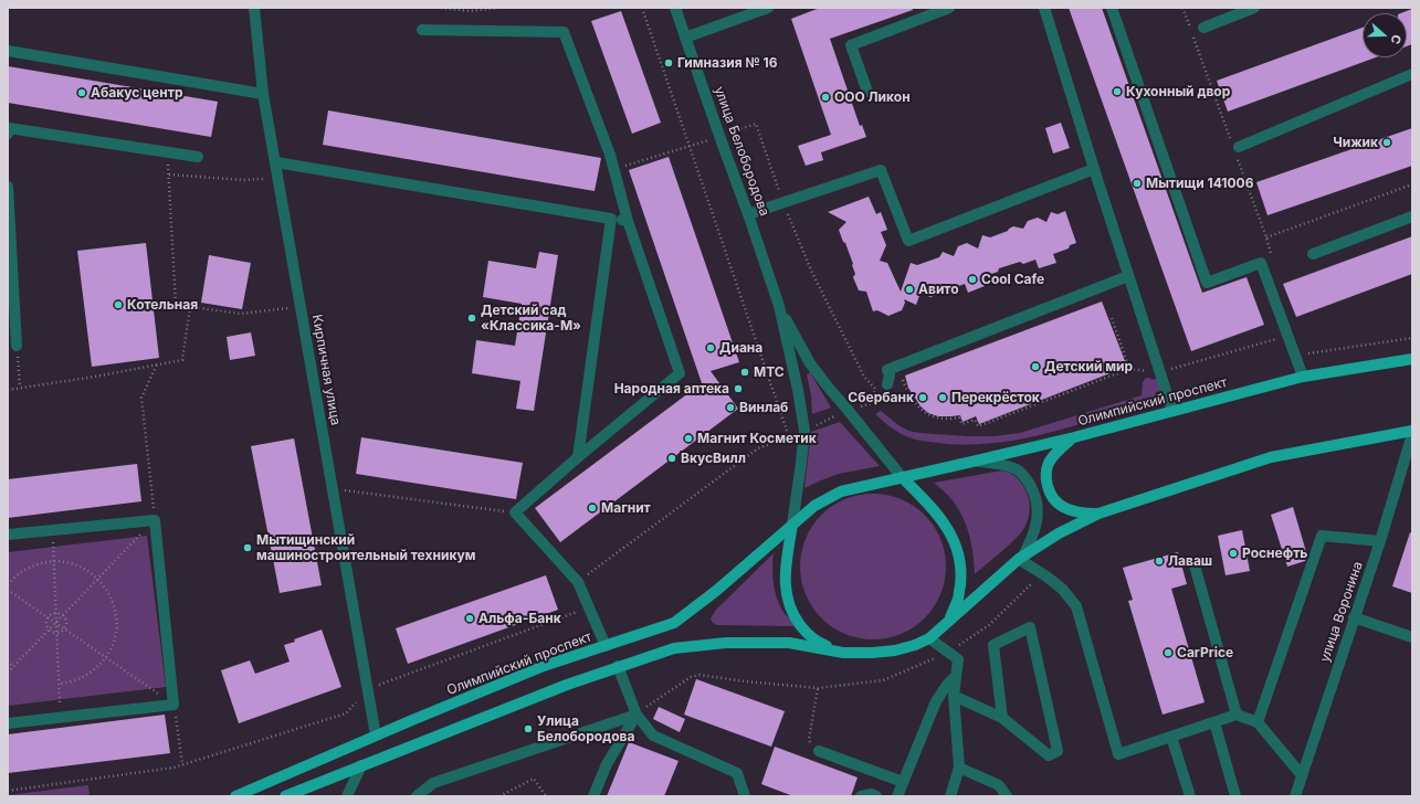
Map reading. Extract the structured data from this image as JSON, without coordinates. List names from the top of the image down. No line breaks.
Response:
{"streets":{"main road":["Олимпийский проспект"],"street":["улица Белобородова","Кирпичная улица","улица Воронина"]},"crossings":[["Кирпичная улица","Олимпийский проспект"]],"places":["Гимназия № 16","Кухонный двор","Абакус центр","ООО Ликон","Чижик","Мытищи 141006","Cool Cafe","Авито","Котельная","Детский сад «Классика-М»","Диана","Детский мир","МТС","Народная аптека","Сбербанк","Перекрёсток","Винлаб","Магнит Косметик","ВкусВилл","Магнит","Мытищинский машиностроительный техникум","Роснефть","Лаваш","Альфа-Банк","CarPrice","Улица Белобородова"],"north":"right"}
